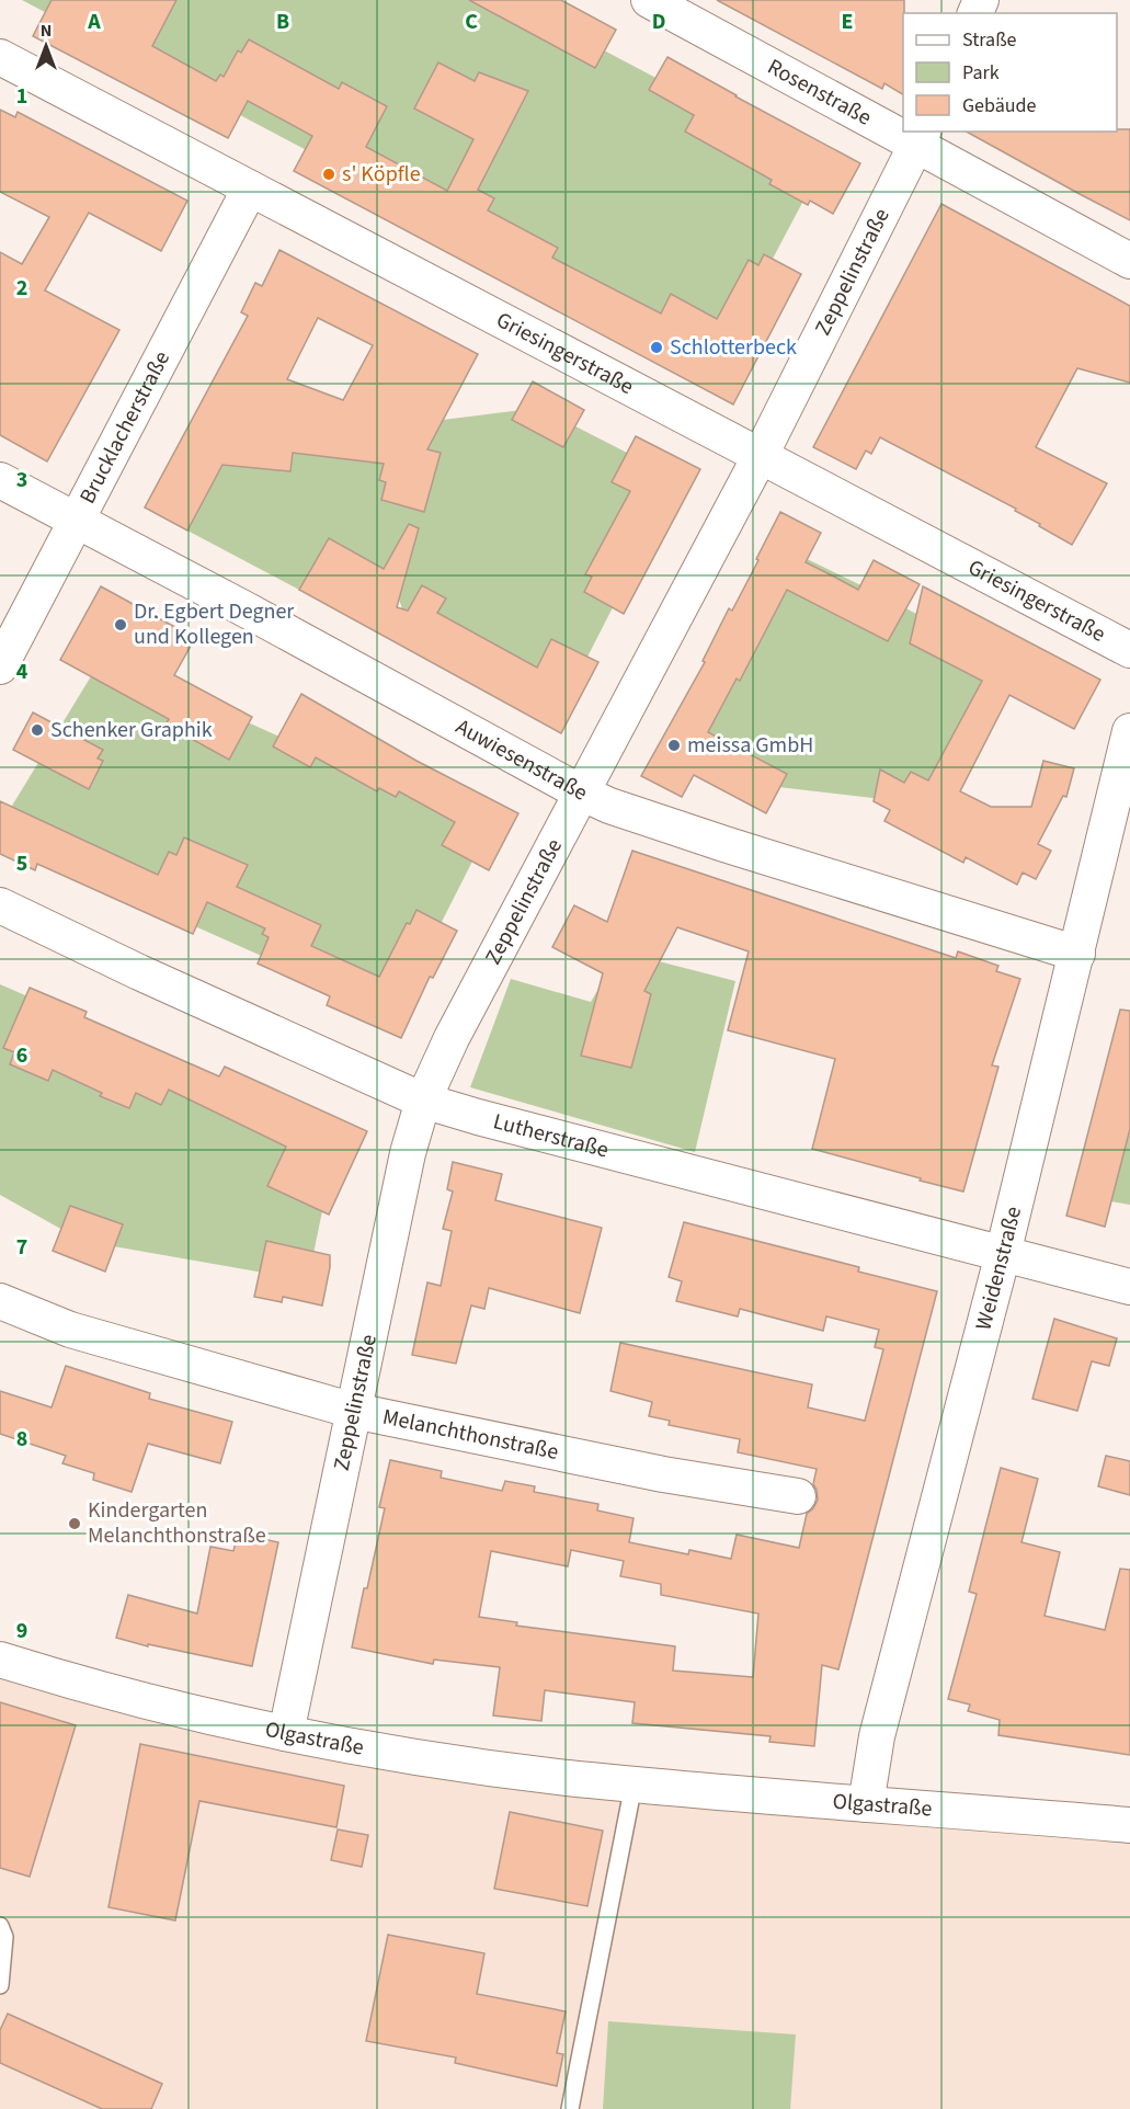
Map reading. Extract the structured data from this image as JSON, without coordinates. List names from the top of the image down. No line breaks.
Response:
{"streets":{"street":["Rosenstraße","Zeppelinstraße","Griesingerstraße","Brucklacherstraße","Auwiesenstraße","Lutherstraße","Weidenstraße","Melanchthonstraße","Olgastraße"]},"crossings":[["Rosenstraße","Zeppelinstraße"],["Zeppelinstraße","Griesingerstraße"],["Zeppelinstraße","Auwiesenstraße"],["Zeppelinstraße","Lutherstraße"],["Zeppelinstraße","Melanchthonstraße"],["Zeppelinstraße","Olgastraße"],["Griesingerstraße","Brucklacherstraße"],["Brucklacherstraße","Auwiesenstraße"],["Auwiesenstraße","Weidenstraße"],["Lutherstraße","Weidenstraße"],["Weidenstraße","Olgastraße"]],"places":["s' Köpfle","Schlotterbeck","Dr. Egbert Degner und Kollegen","Schenker Graphik","meissa GmbH","Kindergarten Melanchthonstraße"],"legend":["Straße","Park","Gebäude"],"north":"top","grid":{"columns":["A","B","C","D","E"],"rows":["1","2","3","4","5","6","7","8","9"]}}
